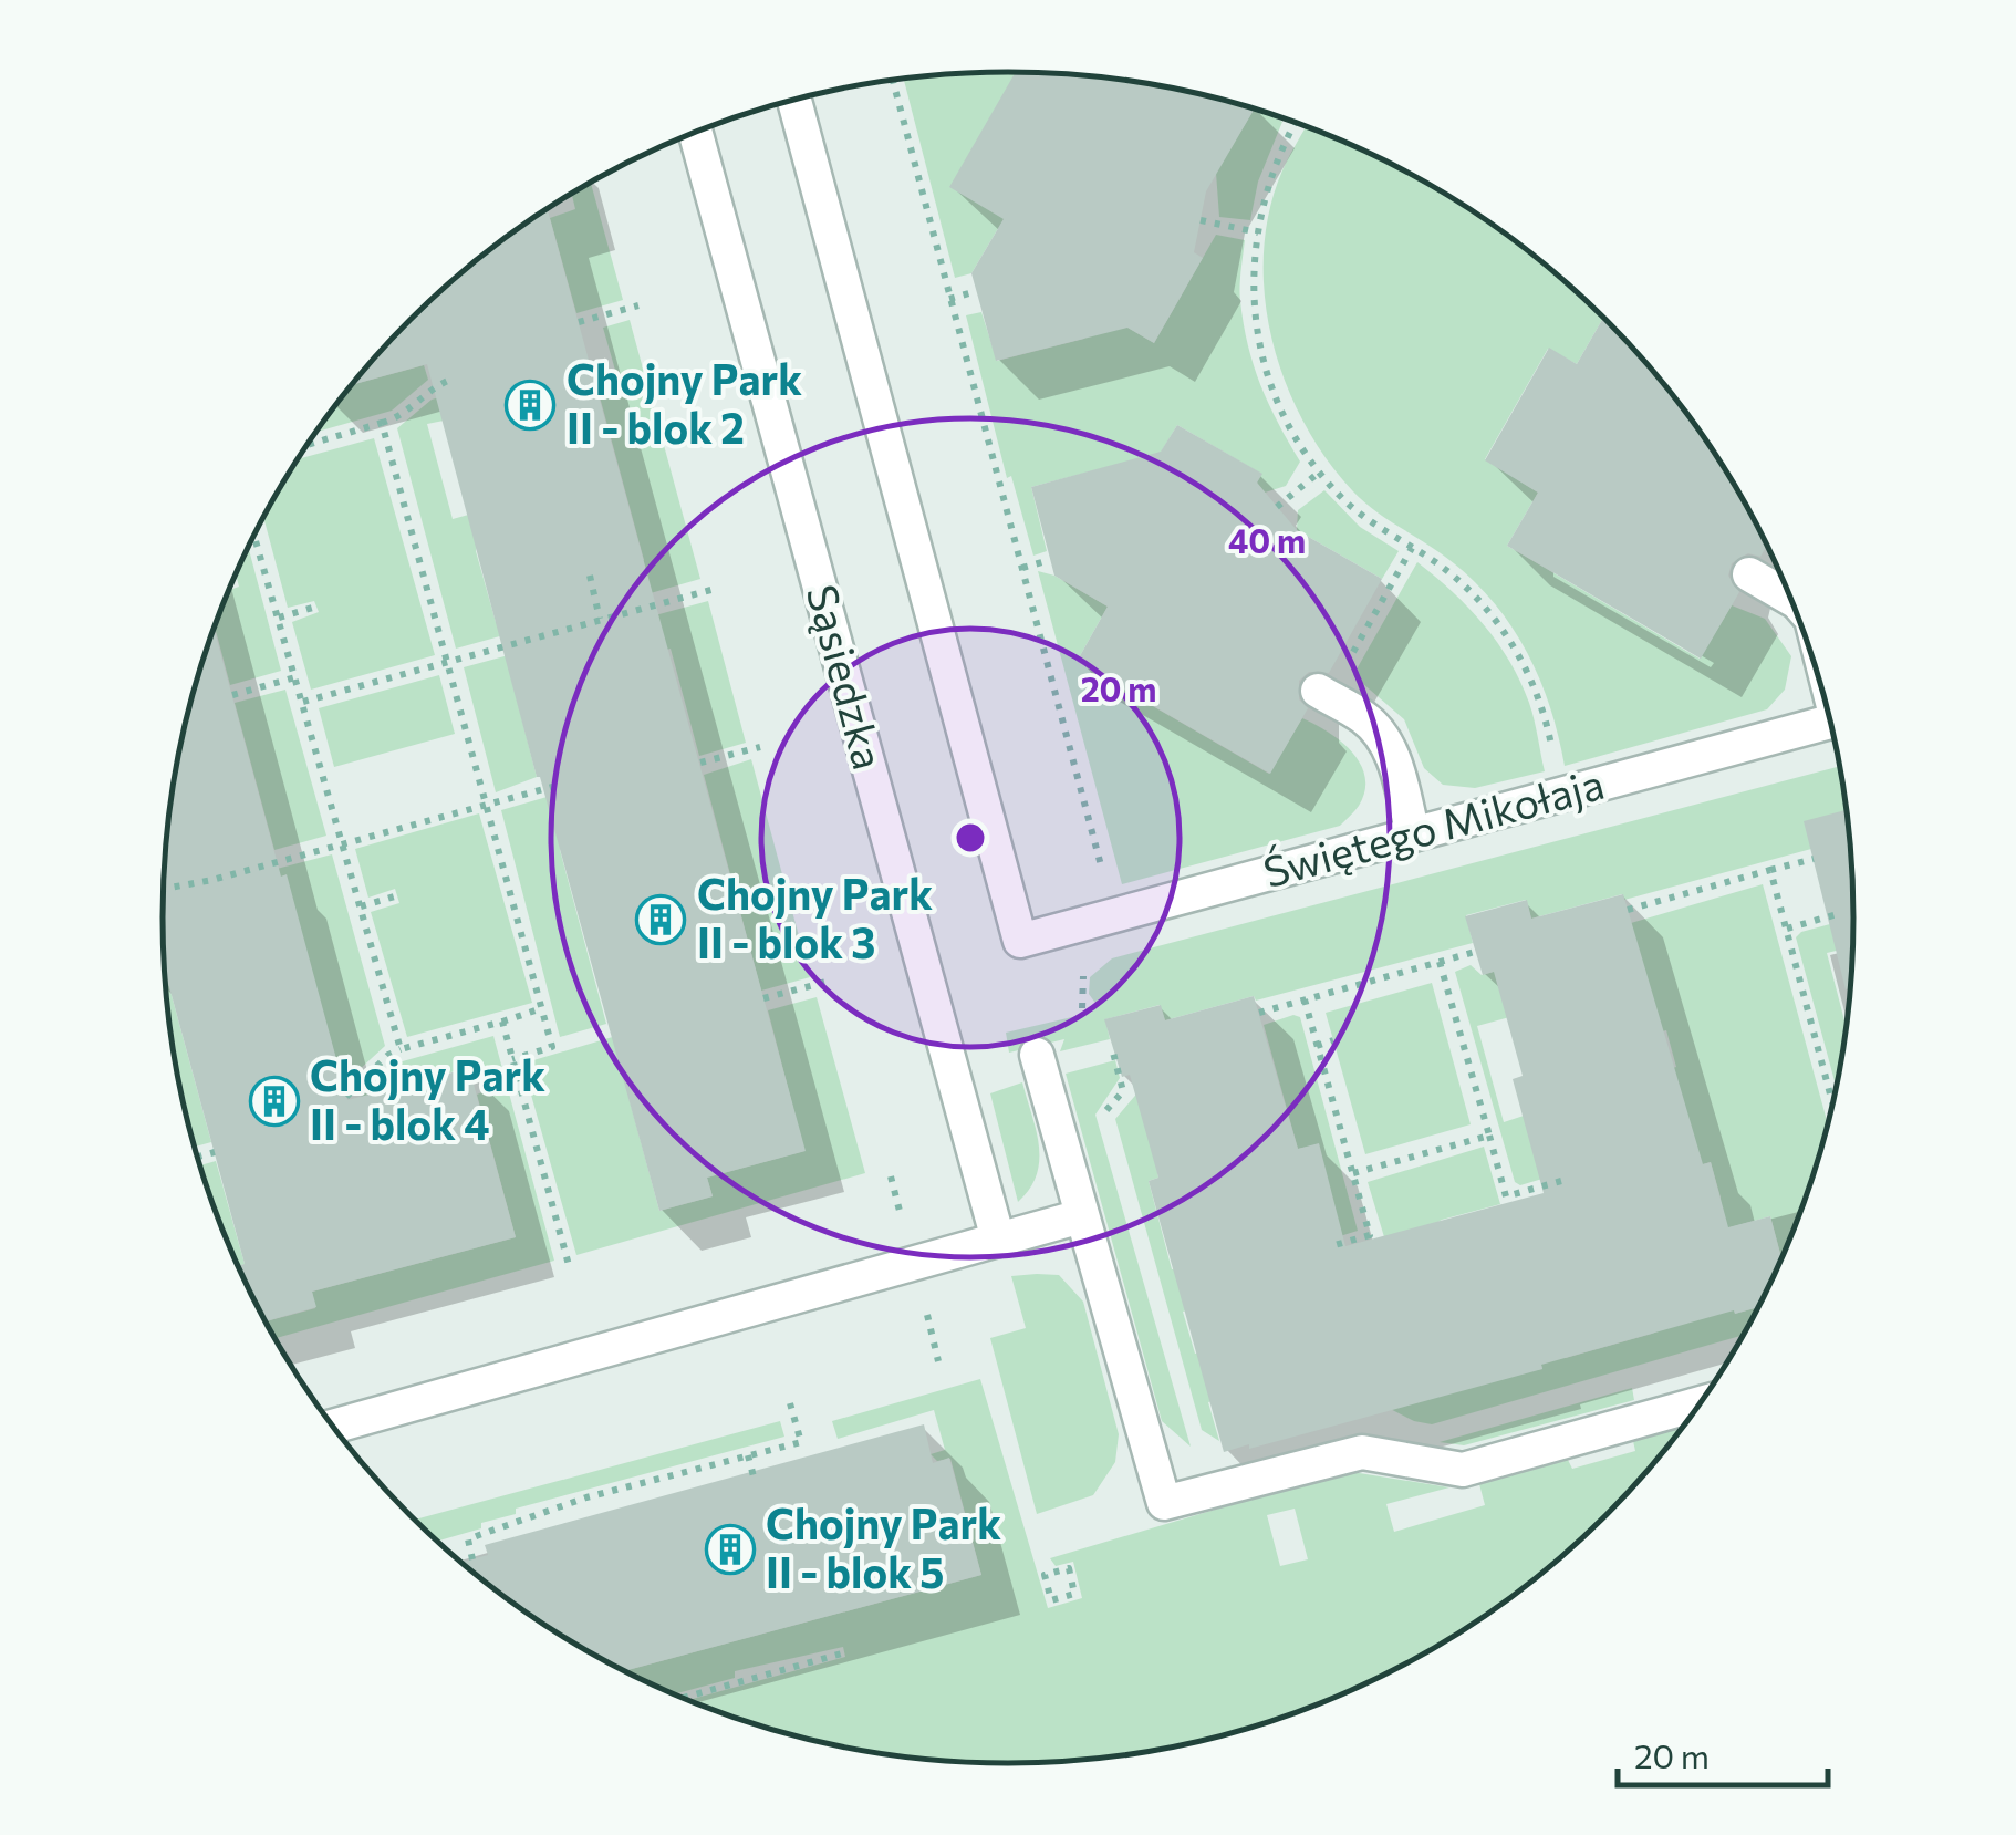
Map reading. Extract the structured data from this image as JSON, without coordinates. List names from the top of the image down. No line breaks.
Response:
{"streets":{"lane":["Sąsiedzka","Świętego Mikołaja"]},"places":{"building":["Chojny Park II - blok 2","Chojny Park II - blok 3","Chojny Park II - blok 4","Chojny Park II - blok 5"]},"scale_bar":"20 m","rings":["40 m","20 m"]}
